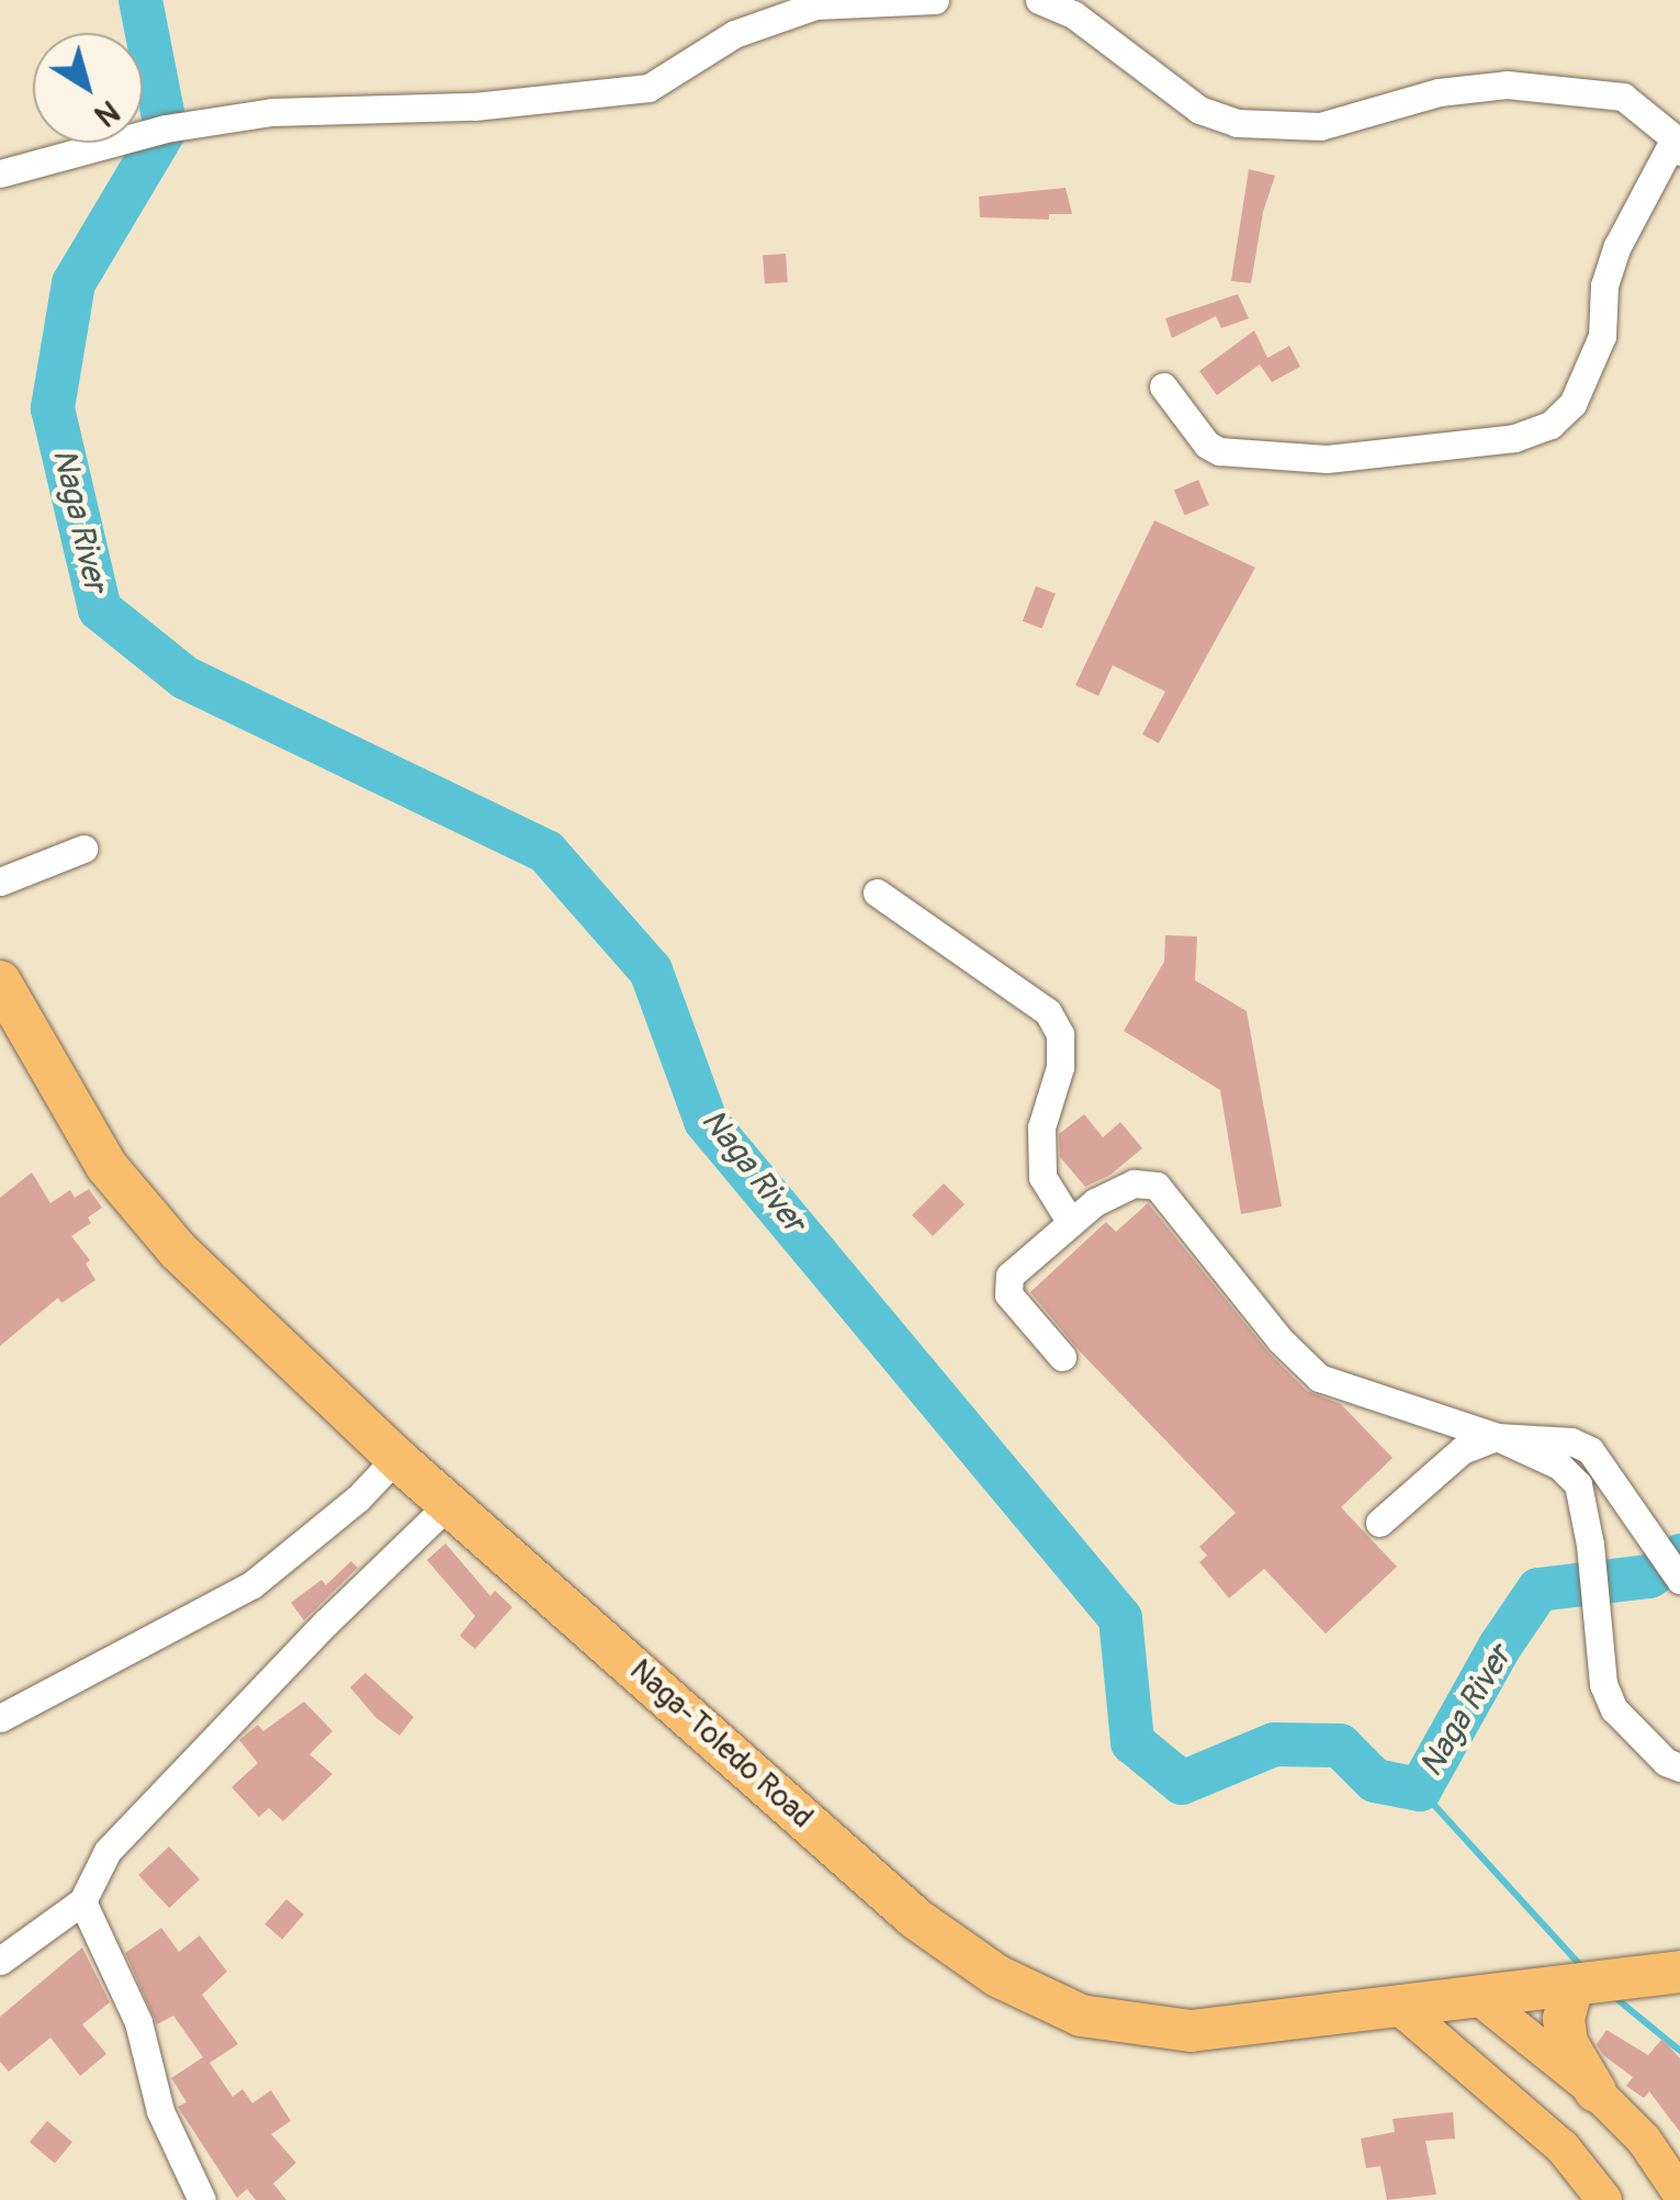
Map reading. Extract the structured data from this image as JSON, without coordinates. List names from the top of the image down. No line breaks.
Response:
{"streets":{"highway":["Naga-Toledo Road"]},"water":["Naga River"],"north":"bottom right"}
